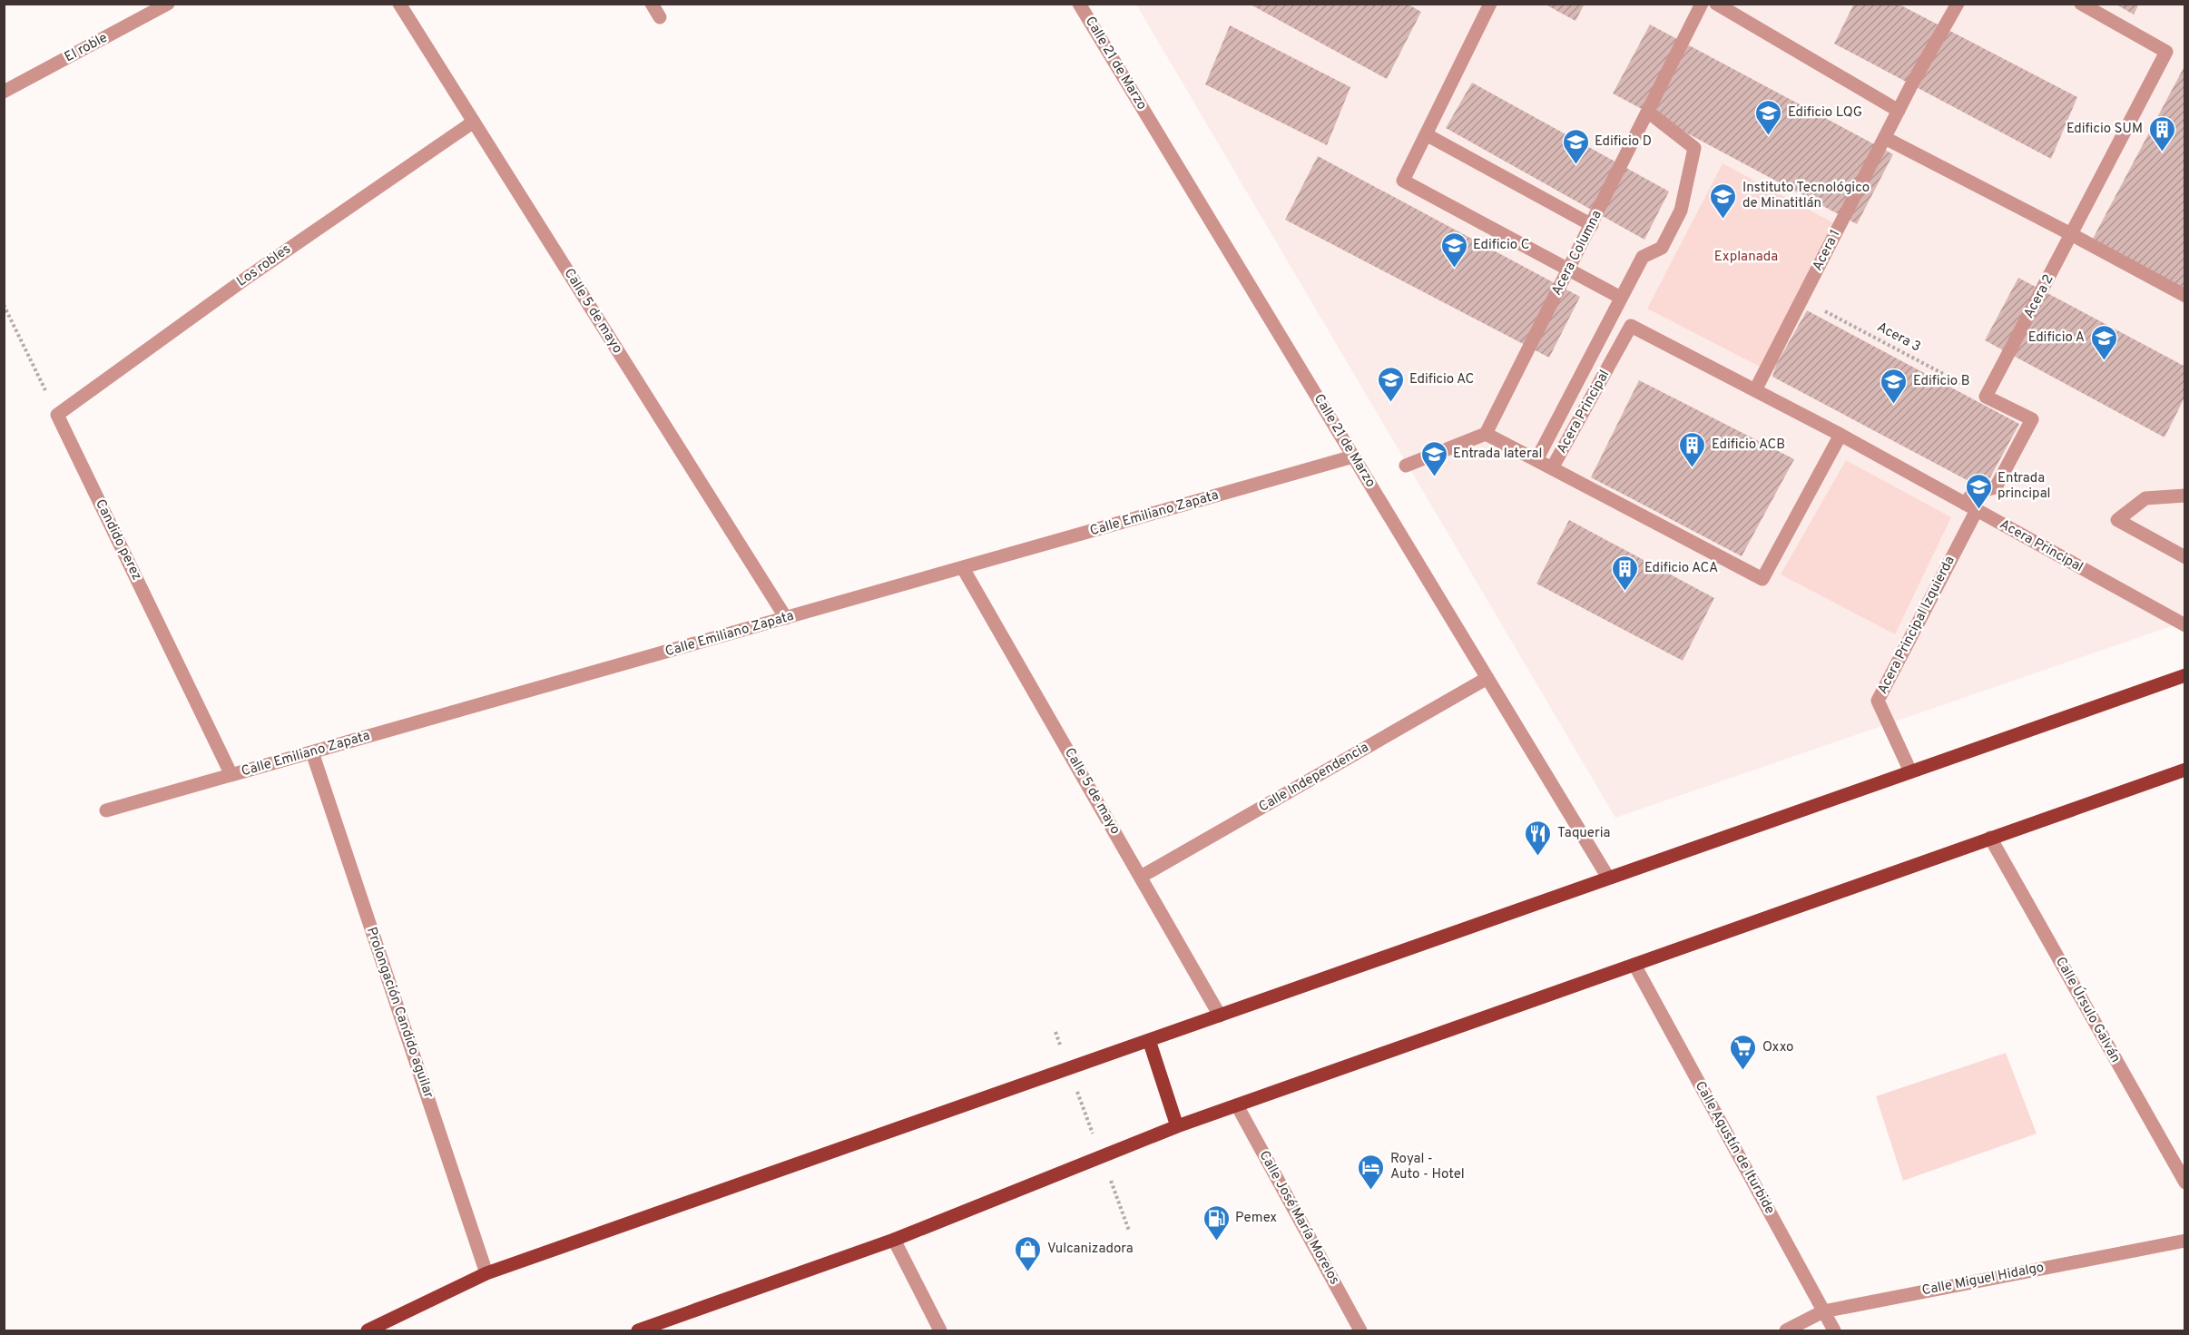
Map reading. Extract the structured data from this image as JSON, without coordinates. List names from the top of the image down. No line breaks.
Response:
{"streets":{"street":["El roble","Calle 21 de Marzo","Acera 1","Acera Columna","Los robles","Acera 2","Calle 5 de mayo","Acera Principal","Calle Emiliano Zapata","Candido perez","Acera Principal Izquierda","Calle Independencia","Calle Úrsulo Galván","Prolongación Candido aguilar","Calle Agustín de Iturbide","Calle José María Morelos","Calle Miguel Hidalgo"],"path":["Acera 3"]},"crossings":[["Calle 21 de Marzo","Calle Emiliano Zapata"],["Calle 21 de Marzo","Calle Independencia"],["Acera 1","Acera 3"],["Acera 1","Acera Principal"],["Los robles","Calle 5 de mayo"],["Los robles","Candido perez"],["Acera 2","Acera 3"],["Calle 5 de mayo","Calle Emiliano Zapata"],["Calle 5 de mayo","Calle Independencia"],["Acera Principal","Acera Principal Izquierda"],["Calle Emiliano Zapata","Candido perez"],["Calle Emiliano Zapata","Prolongación Candido aguilar"],["Calle Agustín de Iturbide","Calle Miguel Hidalgo"]],"parks":["Explanada"],"places":{"school or university":["Edificio LQG","Edificio D","Instituto Tecnológico de Minatitlán","Edificio C","Edificio A","Edificio AC","Edificio B","Entrada lateral","Entrada principal"],"building":["Edificio SUM","Edificio ACB","Edificio ACA"],"restaurant":["Taqueria"],"supermarket":["Oxxo"],"hotel":["Royal - Auto - Hotel"],"fuel station":["Pemex"],"shop":["Vulcanizadora"]}}
